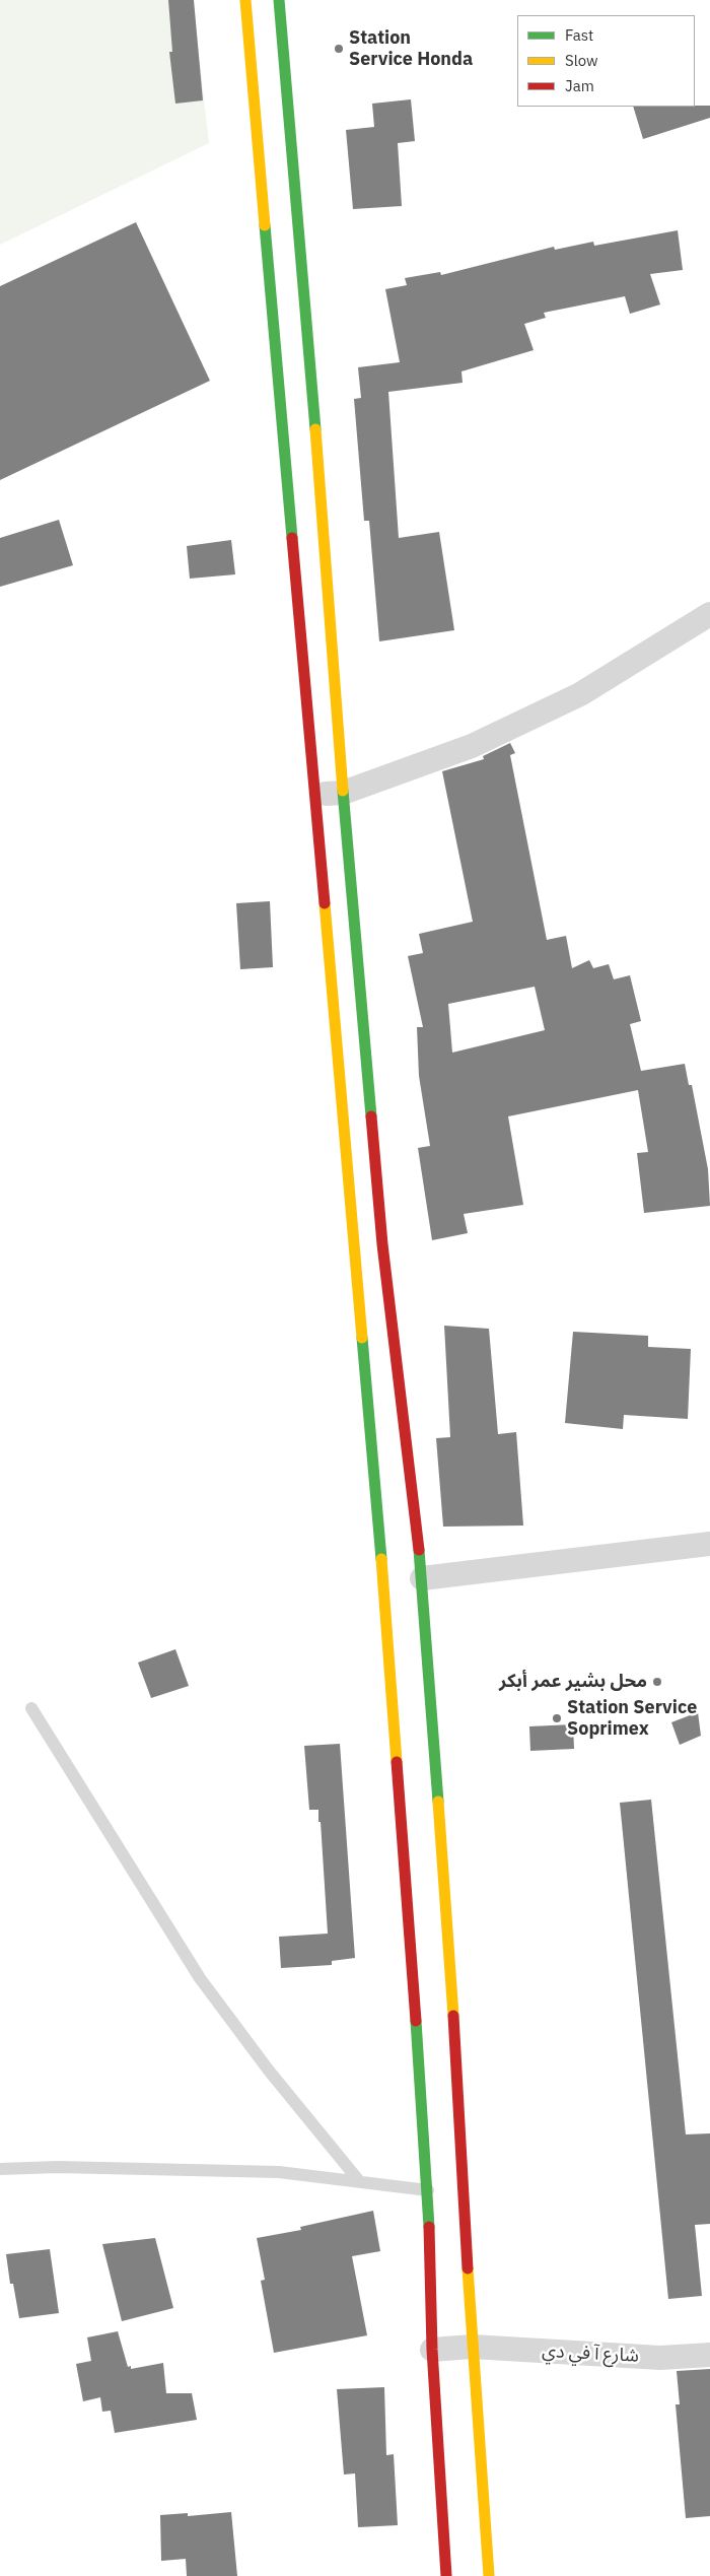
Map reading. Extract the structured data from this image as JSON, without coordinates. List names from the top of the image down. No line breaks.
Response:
{"streets":{"street":["شارع آ في دي"]},"places":["Station Service Honda","محل بشير عمر أبكر","Station Service Soprimex"],"legend":["Fast","Slow","Jam"]}
